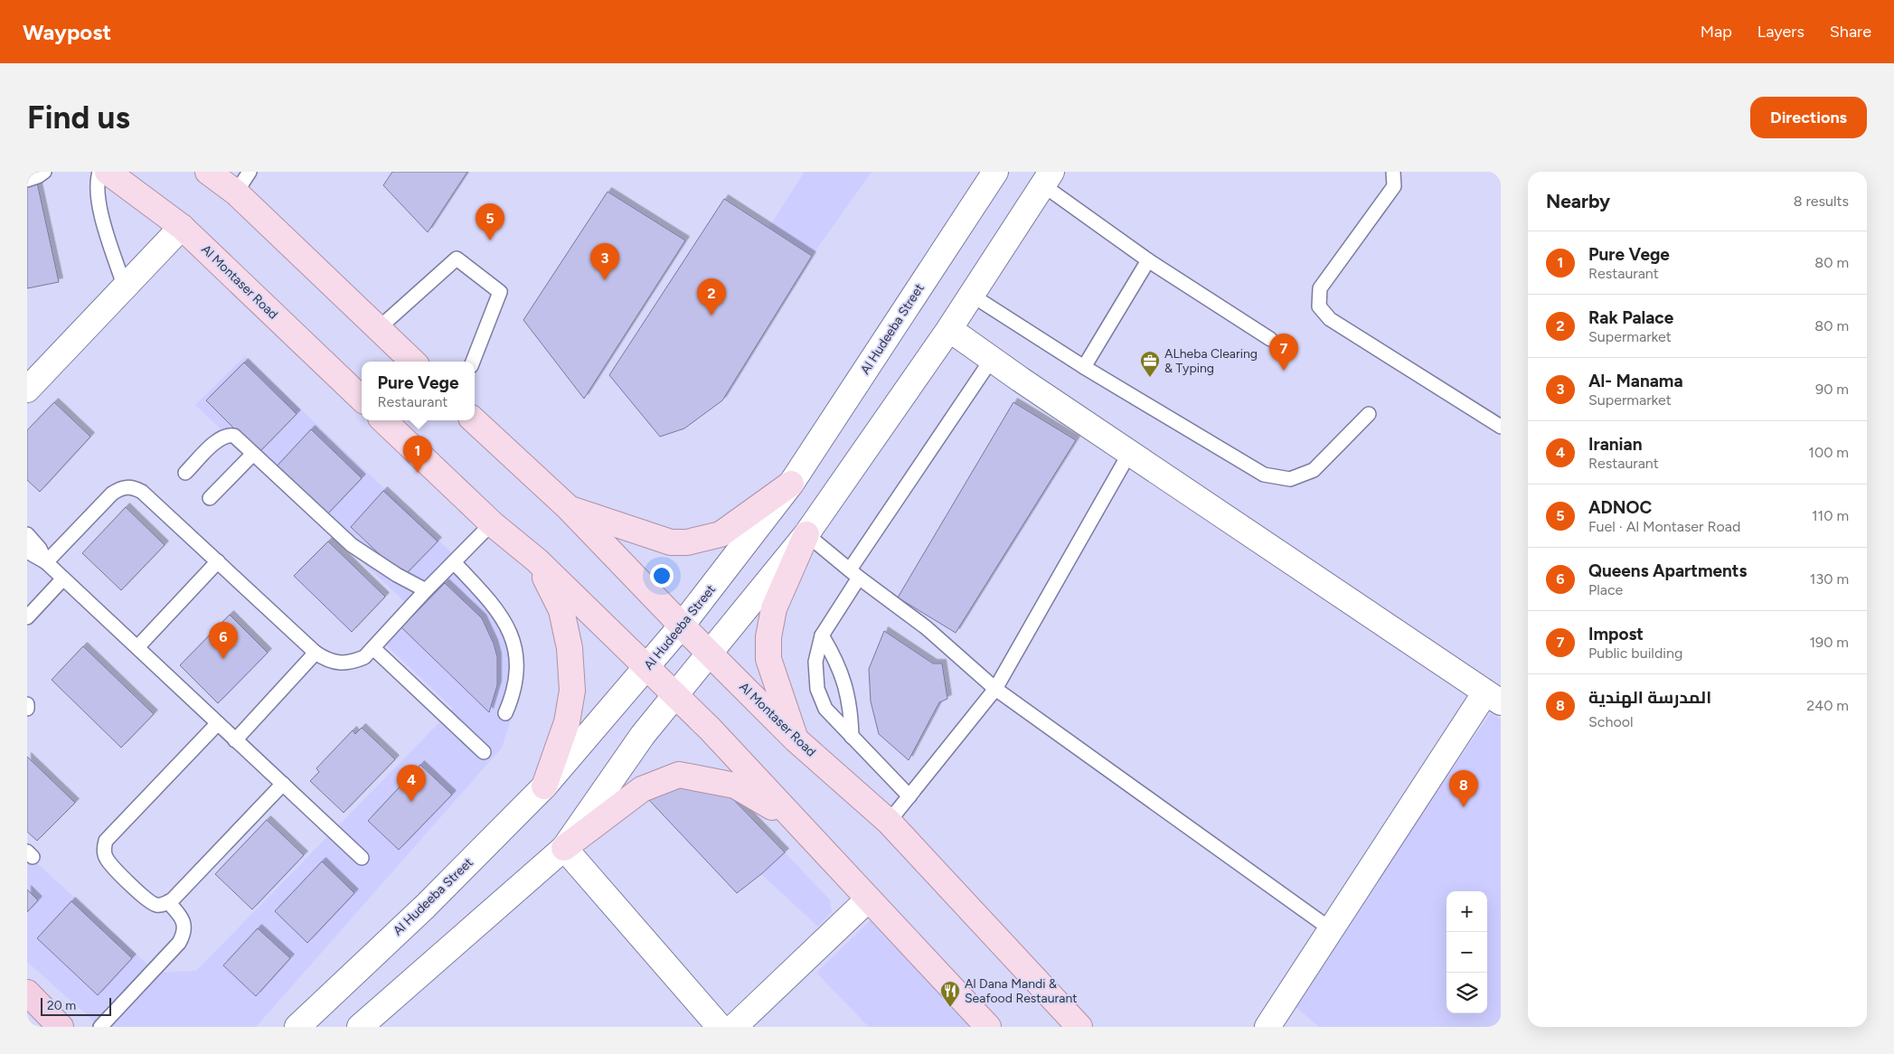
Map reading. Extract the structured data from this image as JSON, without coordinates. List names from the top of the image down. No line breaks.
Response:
{"streets":{"main road":["Al Montaser Road","Al Hudeeba Street"]},"crossings":[["Al Montaser Road","Al Hudeeba Street"]],"places":{"office":["ALheba Clearing & Typing"],"restaurant":["Al Dana Mandi & Seafood Restaurant"]},"scale_bar":"20 m","page":{"header":"Waypost","nav":["Map","Layers","Share"],"buttons":"Directions","title":"Find us","heading":["Nearby","8 results"],"pins":["5","3","2","7","1","6","4","8"],"list":[{"mark":"1","name":"Pure Vege","note":"Restaurant","value":"80 m"},{"mark":"2","name":"Rak Palace","note":"Supermarket","value":"80 m"},{"mark":"3","name":"Al- Manama","note":"Supermarket","value":"90 m"},{"mark":"4","name":"Iranian","note":"Restaurant","value":"100 m"},{"mark":"5","name":"ADNOC","note":"Fuel · Al Montaser Road","value":"110 m"},{"mark":"6","name":"Queens Apartments","note":"Place","value":"130 m"},{"mark":"7","name":"Impost","note":"Public building","value":"190 m"},{"mark":"8","name":"المدرسة الهندية","note":"School","value":"240 m"}],"popup":["Pure Vege","Restaurant"],"map_buttons":["+","−"],"scale":"20 m"}}
